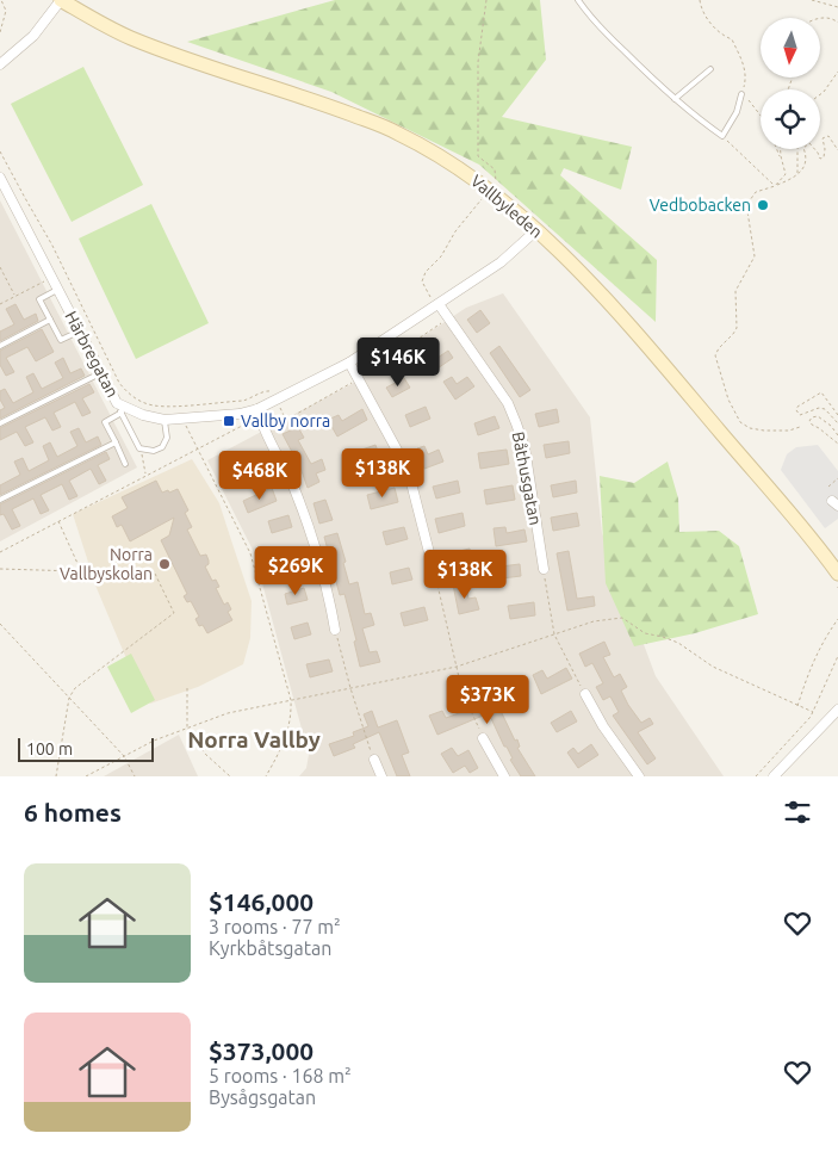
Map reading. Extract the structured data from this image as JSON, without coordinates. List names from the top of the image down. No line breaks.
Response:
{"streets":{"main road":["Vallbyleden"],"street":["Härbregatan","Båthusgatan"]},"crossings":[["Vallbyleden","Härbregatan"],["Härbregatan","Båthusgatan"]],"districts":["Norra Vallby"],"places":{"other":["Vedbobacken","Norra Vallbyskolan"],"transit":["Vallby norra"]},"scale_bar":"100 m","north":"bottom","page":{"price":["$146K","$138K","$468K","$269K","$138K","$373K"],"scale":"100 m","heading":"6 homes","list":[{"name":"$146,000","note":"3 rooms · 77 m² · Kyrkbåtsgatan"},{"name":"$373,000","note":"5 rooms · 168 m² · Bysågsgatan"}]}}
